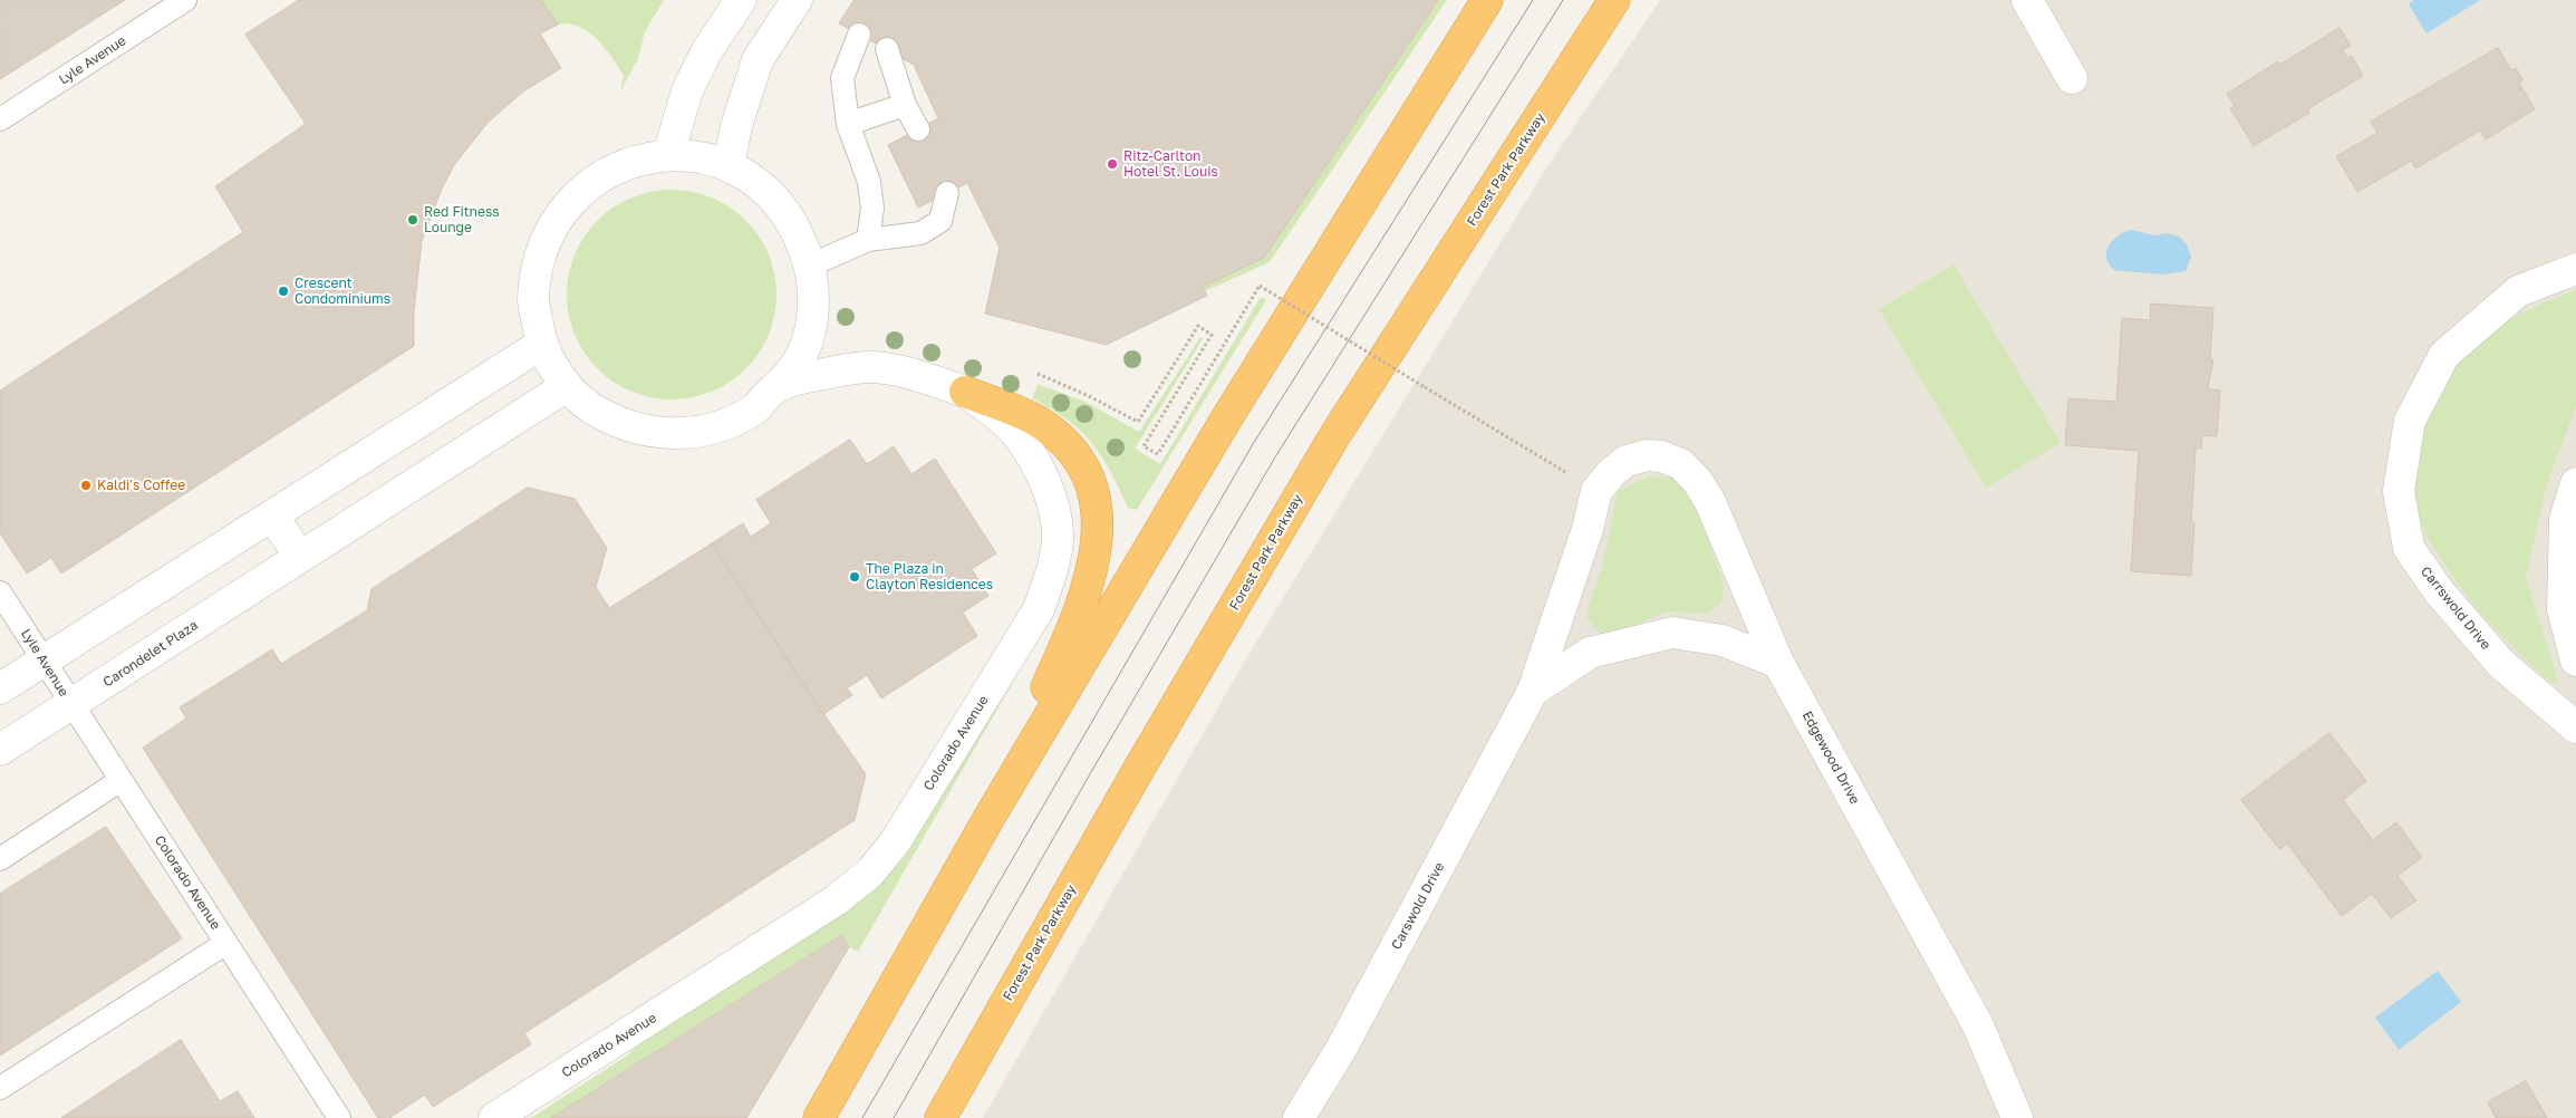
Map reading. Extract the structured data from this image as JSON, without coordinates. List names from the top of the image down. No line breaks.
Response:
{"streets":{"highway":["Forest Park Parkway"],"street":["Carrswold Drive","Carondelet Plaza","Colorado Avenue","Edgewood Drive","Carswold Drive"],"lane":["Lyle Avenue"]},"crossings":[["Lyle Avenue","Carondelet Plaza"],["Lyle Avenue","Colorado Avenue"],["Carondelet Plaza","Colorado Avenue"],["Edgewood Drive","Carswold Drive"]],"places":["Ritz-Carlton Hotel St. Louis","Red Fitness Lounge","Crescent Condominiums","Kaldi's Coffee","The Plaza in Clayton Residences"]}
